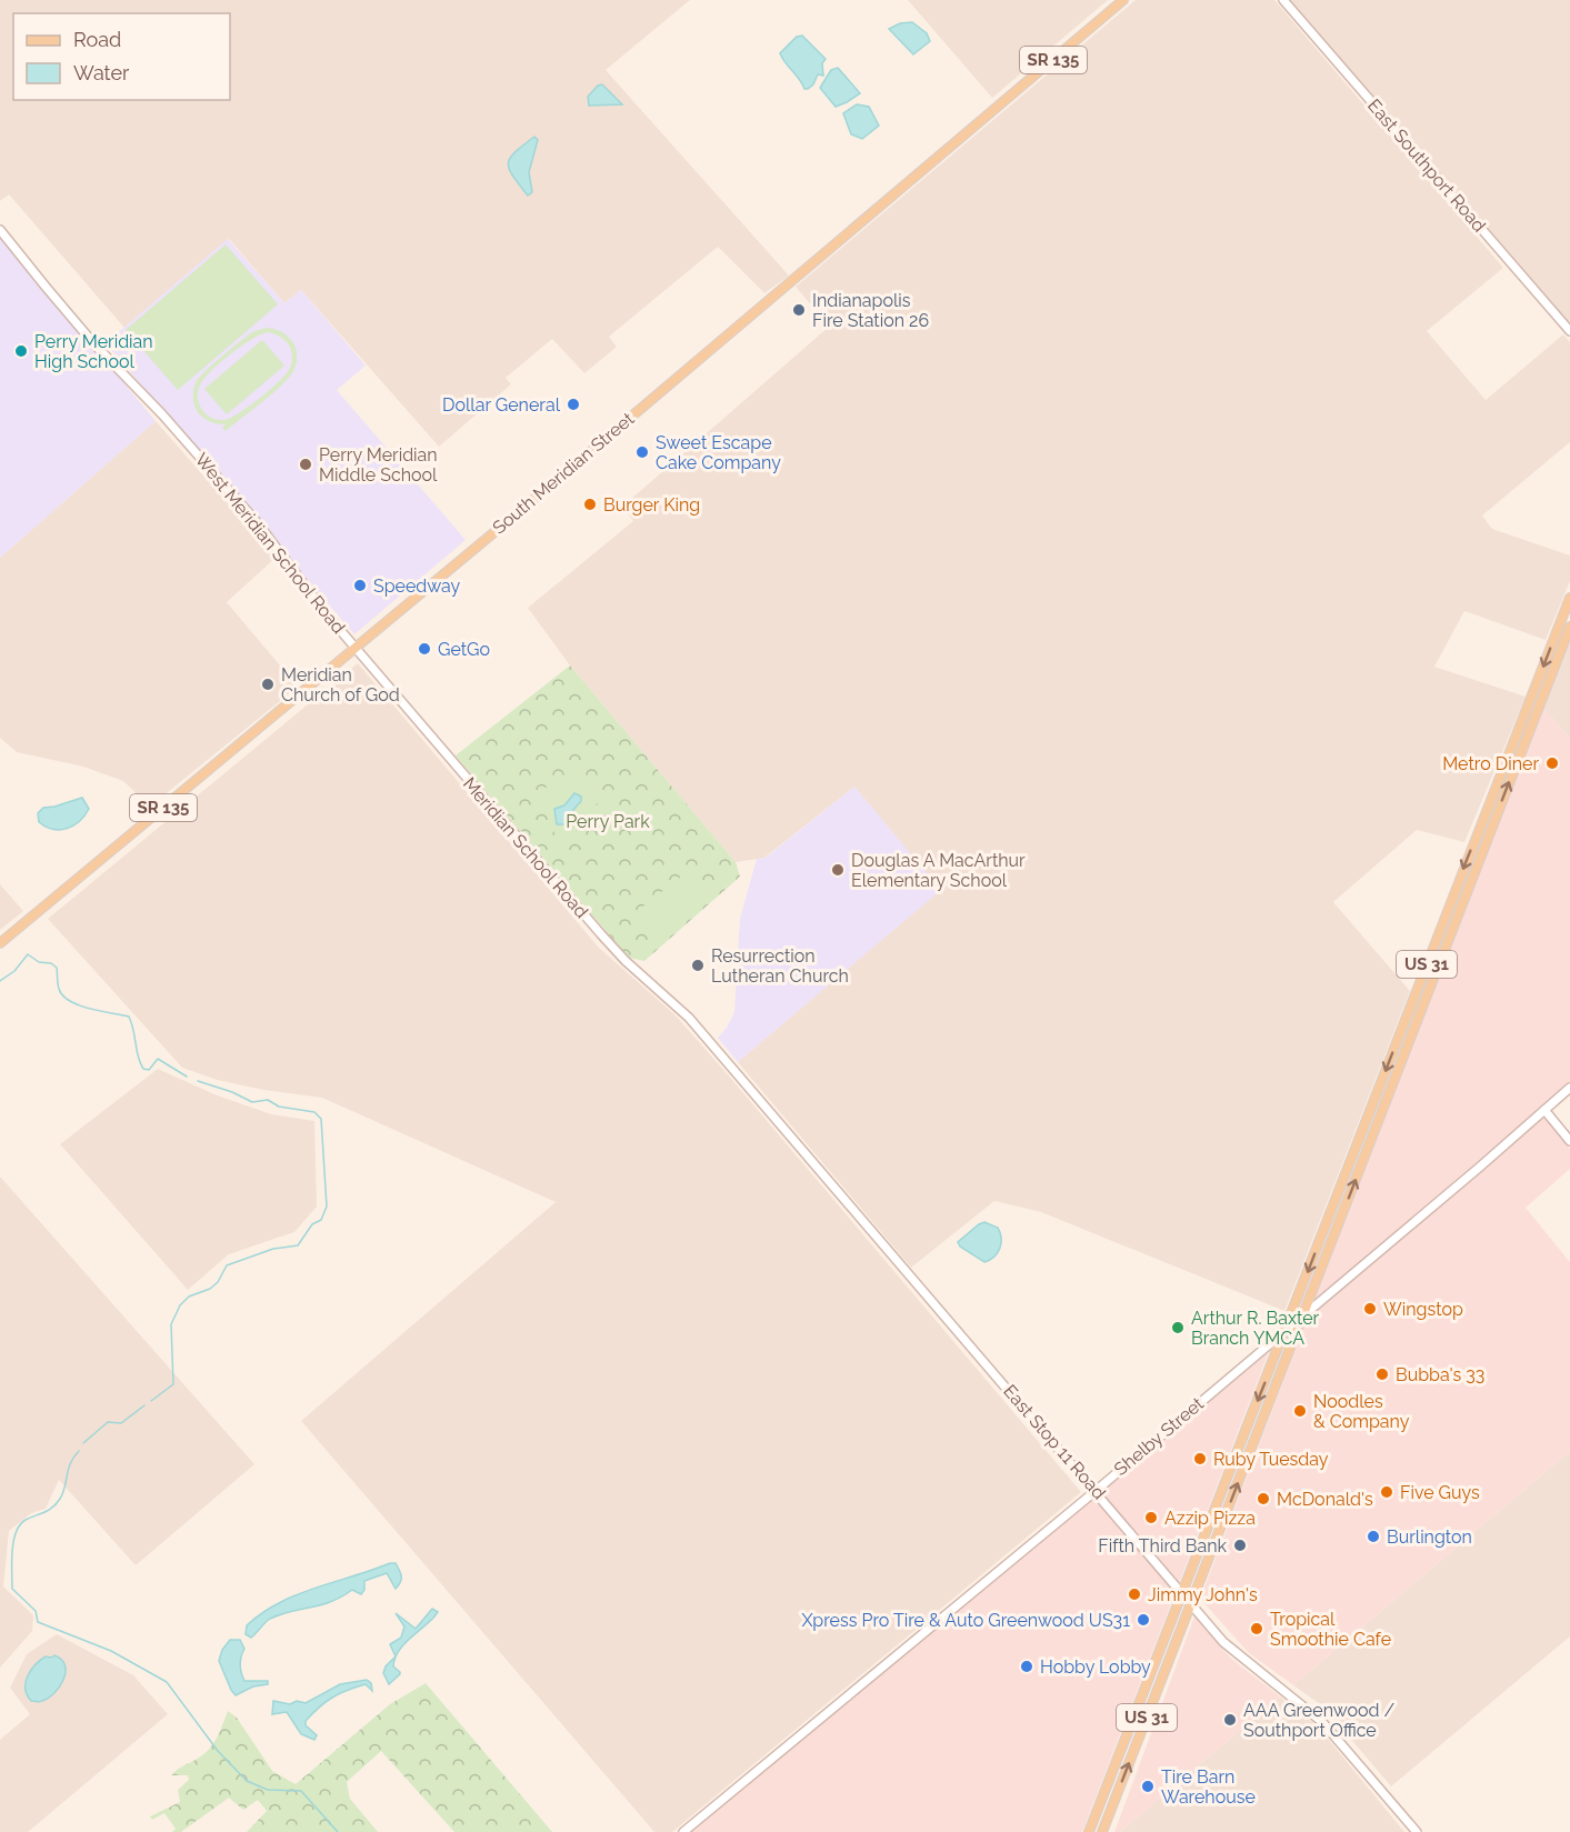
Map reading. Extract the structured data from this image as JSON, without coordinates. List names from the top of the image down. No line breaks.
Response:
{"streets":{"main road":["SR 135","East Southport Road","South Meridian Street","West Meridian School Road","Meridian School Road","US 31","Shelby Street","East Stop 11 Road"]},"crossings":[["South Meridian Street","West Meridian School Road"],["South Meridian Street","Meridian School Road"],["West Meridian School Road","Meridian School Road"],["Meridian School Road","East Stop 11 Road"],["US 31","Shelby Street"],["US 31","East Stop 11 Road"],["Shelby Street","East Stop 11 Road"]],"parks":["Perry Park"],"places":["Indianapolis Fire Station 26","Perry Meridian High School","Dollar General","Sweet Escape Cake Company","Perry Meridian Middle School","Burger King","Speedway","GetGo","Meridian Church of God","Metro Diner","Douglas A MacArthur Elementary School","Resurrection Lutheran Church","Wingstop","Arthur R. Baxter Branch YMCA","Bubba's 33","Noodles & Company","Ruby Tuesday","Five Guys","McDonald's","Azzip Pizza","Burlington","Fifth Third Bank","Jimmy John's","Xpress Pro Tire & Auto Greenwood US31","Tropical Smoothie Cafe","Hobby Lobby","AAA Greenwood / Southport Office","Tire Barn Warehouse"],"legend":["Road","Water"]}
